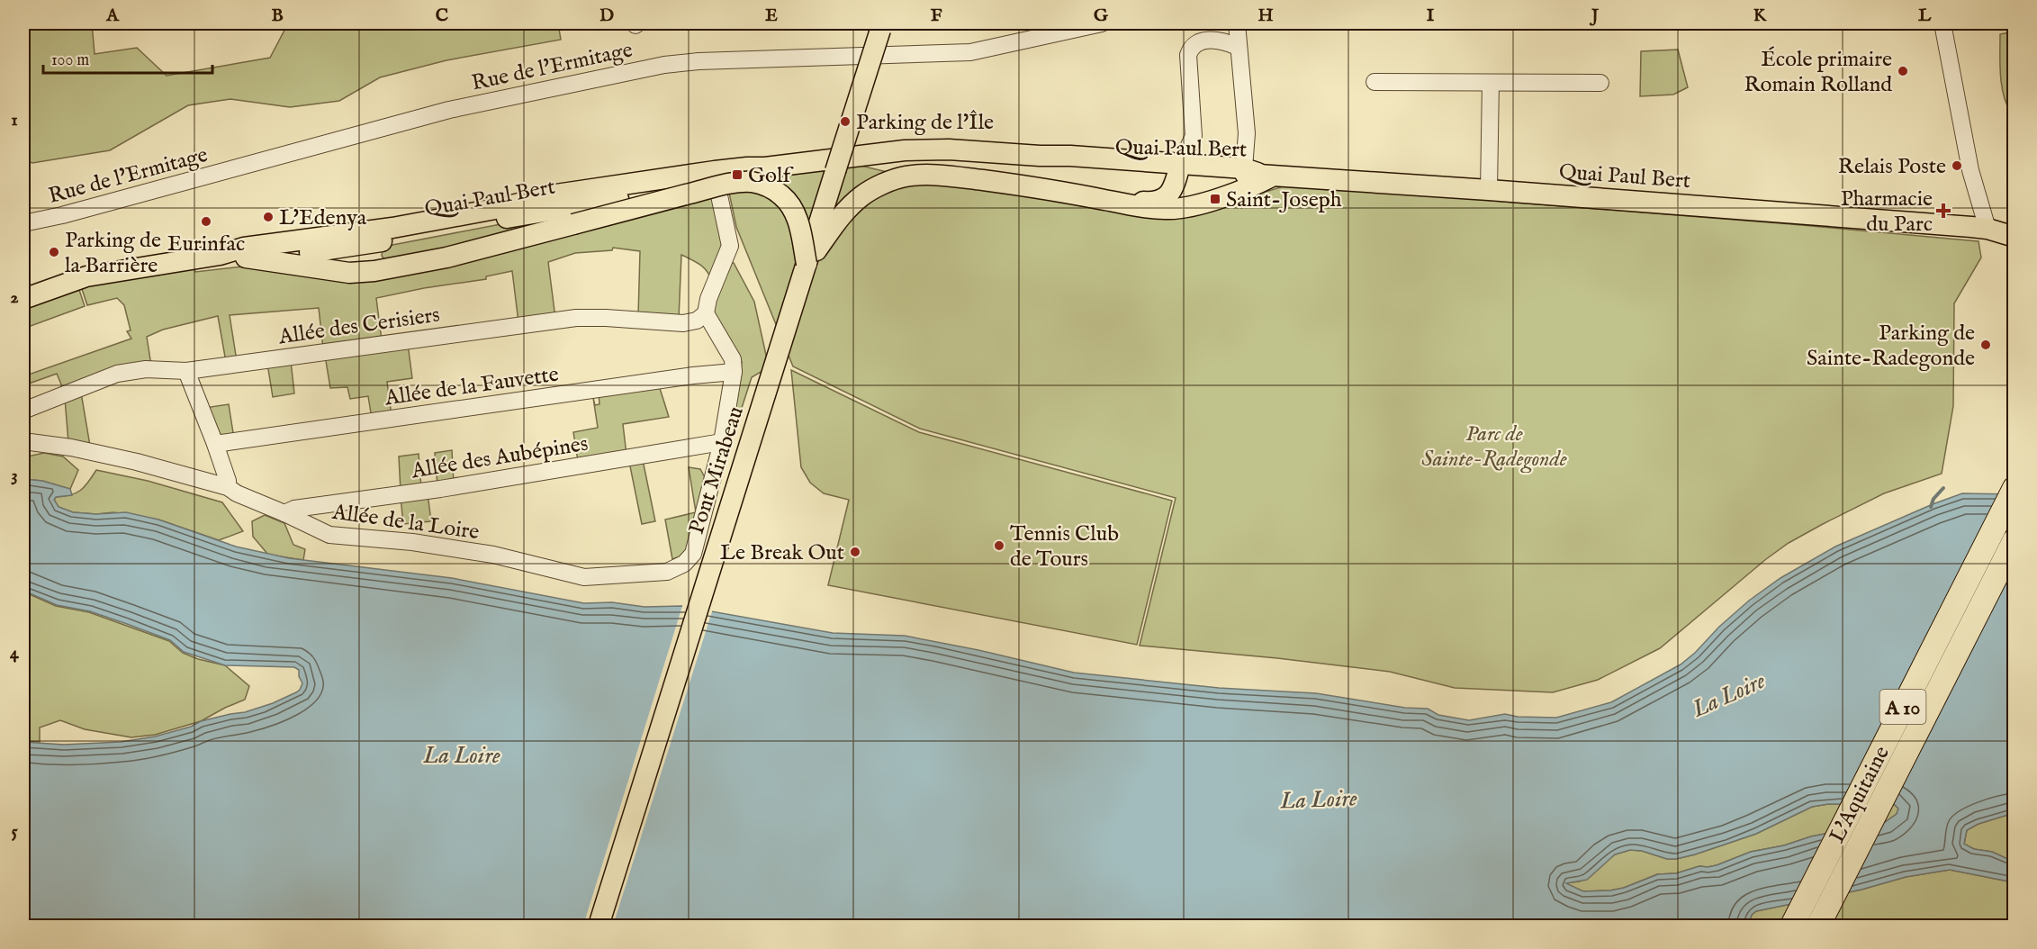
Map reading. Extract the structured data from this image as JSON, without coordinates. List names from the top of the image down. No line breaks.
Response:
{"streets":{"highway":["A 10","L'Aquitaine"],"main road":["Quai Paul Bert","Pont Mirabeau"],"street":["Rue de l'Ermitage","Allée des Cerisiers","Allée de la Fauvette","Allée des Aubépines","Allée de la Loire"]},"crossings":[["Allée des Aubépines","Allée de la Loire"]],"water":["La Loire"],"parks":["Parc de Sainte-Radegonde"],"places":{"other":["École primaire Romain Rolland","Parking de l'Île","Relais Poste","L'Edenya","Eurinfac","Parking de la Barrière","Parking de Sainte-Radegonde","Tennis Club de Tours","Le Break Out"],"transit":["Golf","Saint-Joseph"],"health":["Pharmacie du Parc"]},"scale_bar":"100 m","grid":{"columns":["A","B","C","D","E","F","G","H","I","J","K","L"],"rows":["1","2","3","4","5"]}}
